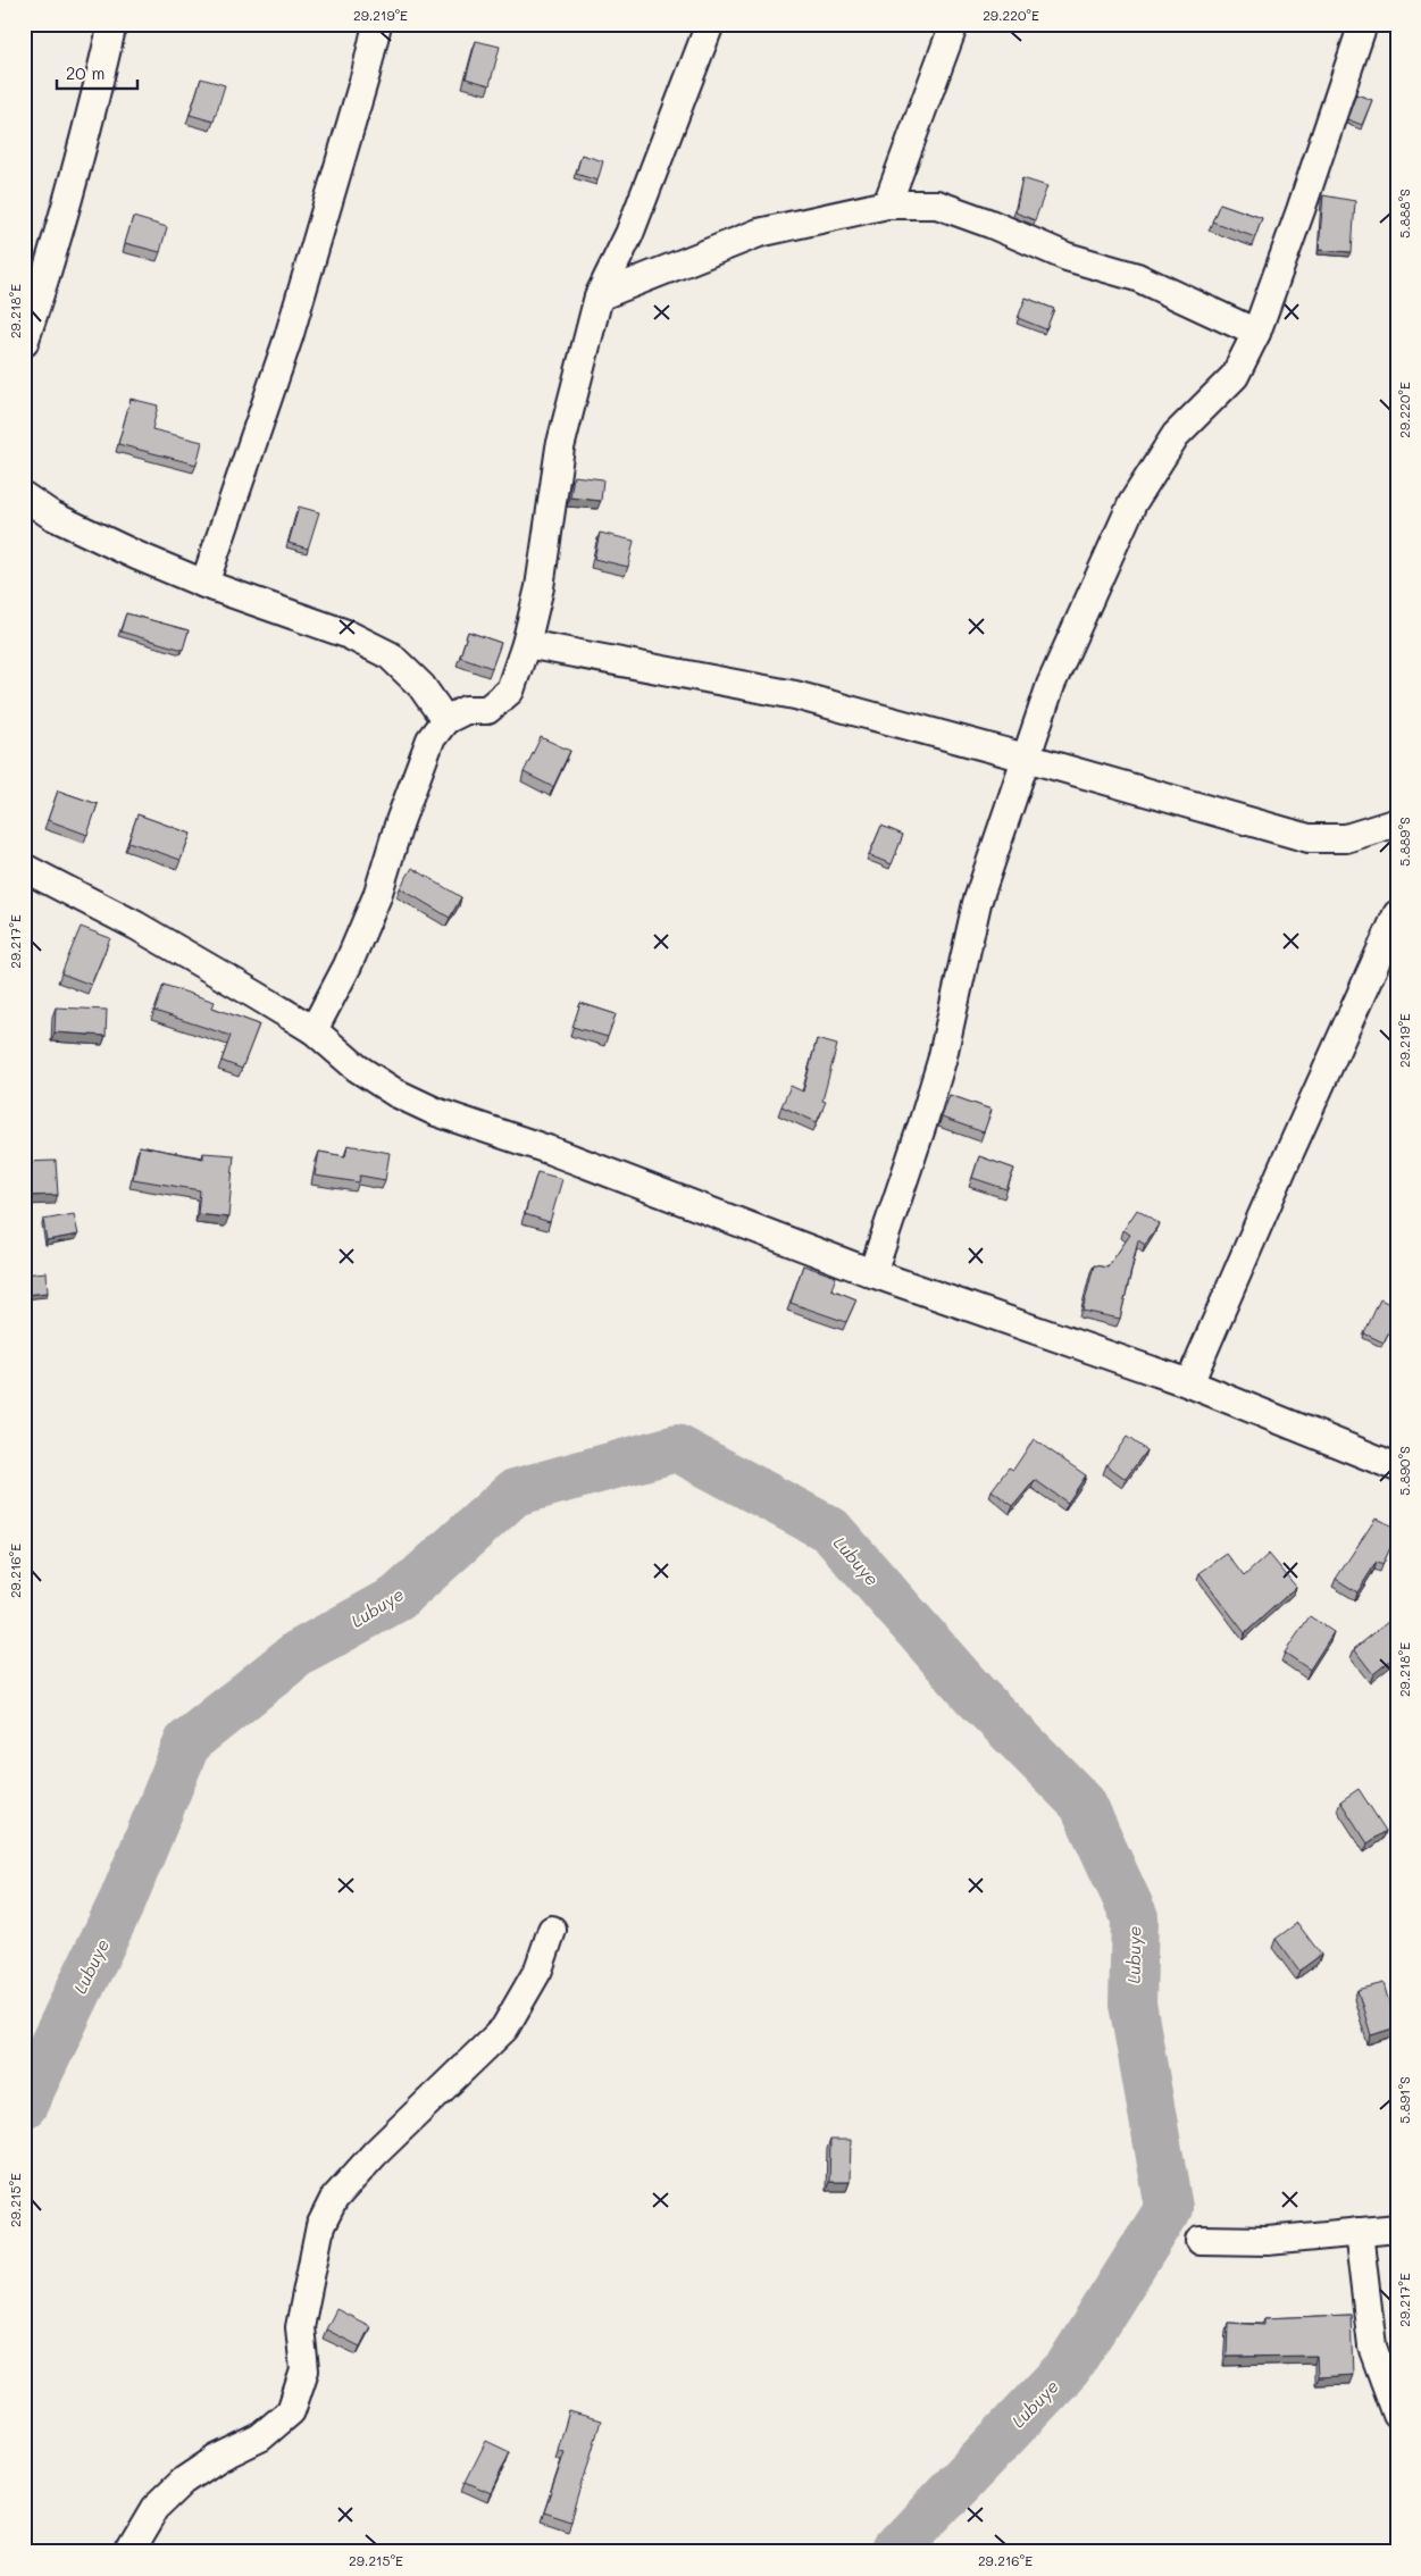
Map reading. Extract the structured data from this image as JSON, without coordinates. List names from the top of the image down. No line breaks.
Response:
{"water":["Lubuye"],"scale_bar":"20 m","coordinates":["29.219°E","29.220°E","5.888°S","29.218°E","5.889°S","29.217°E","5.890°S","29.216°E","5.891°S","29.215°E"]}
